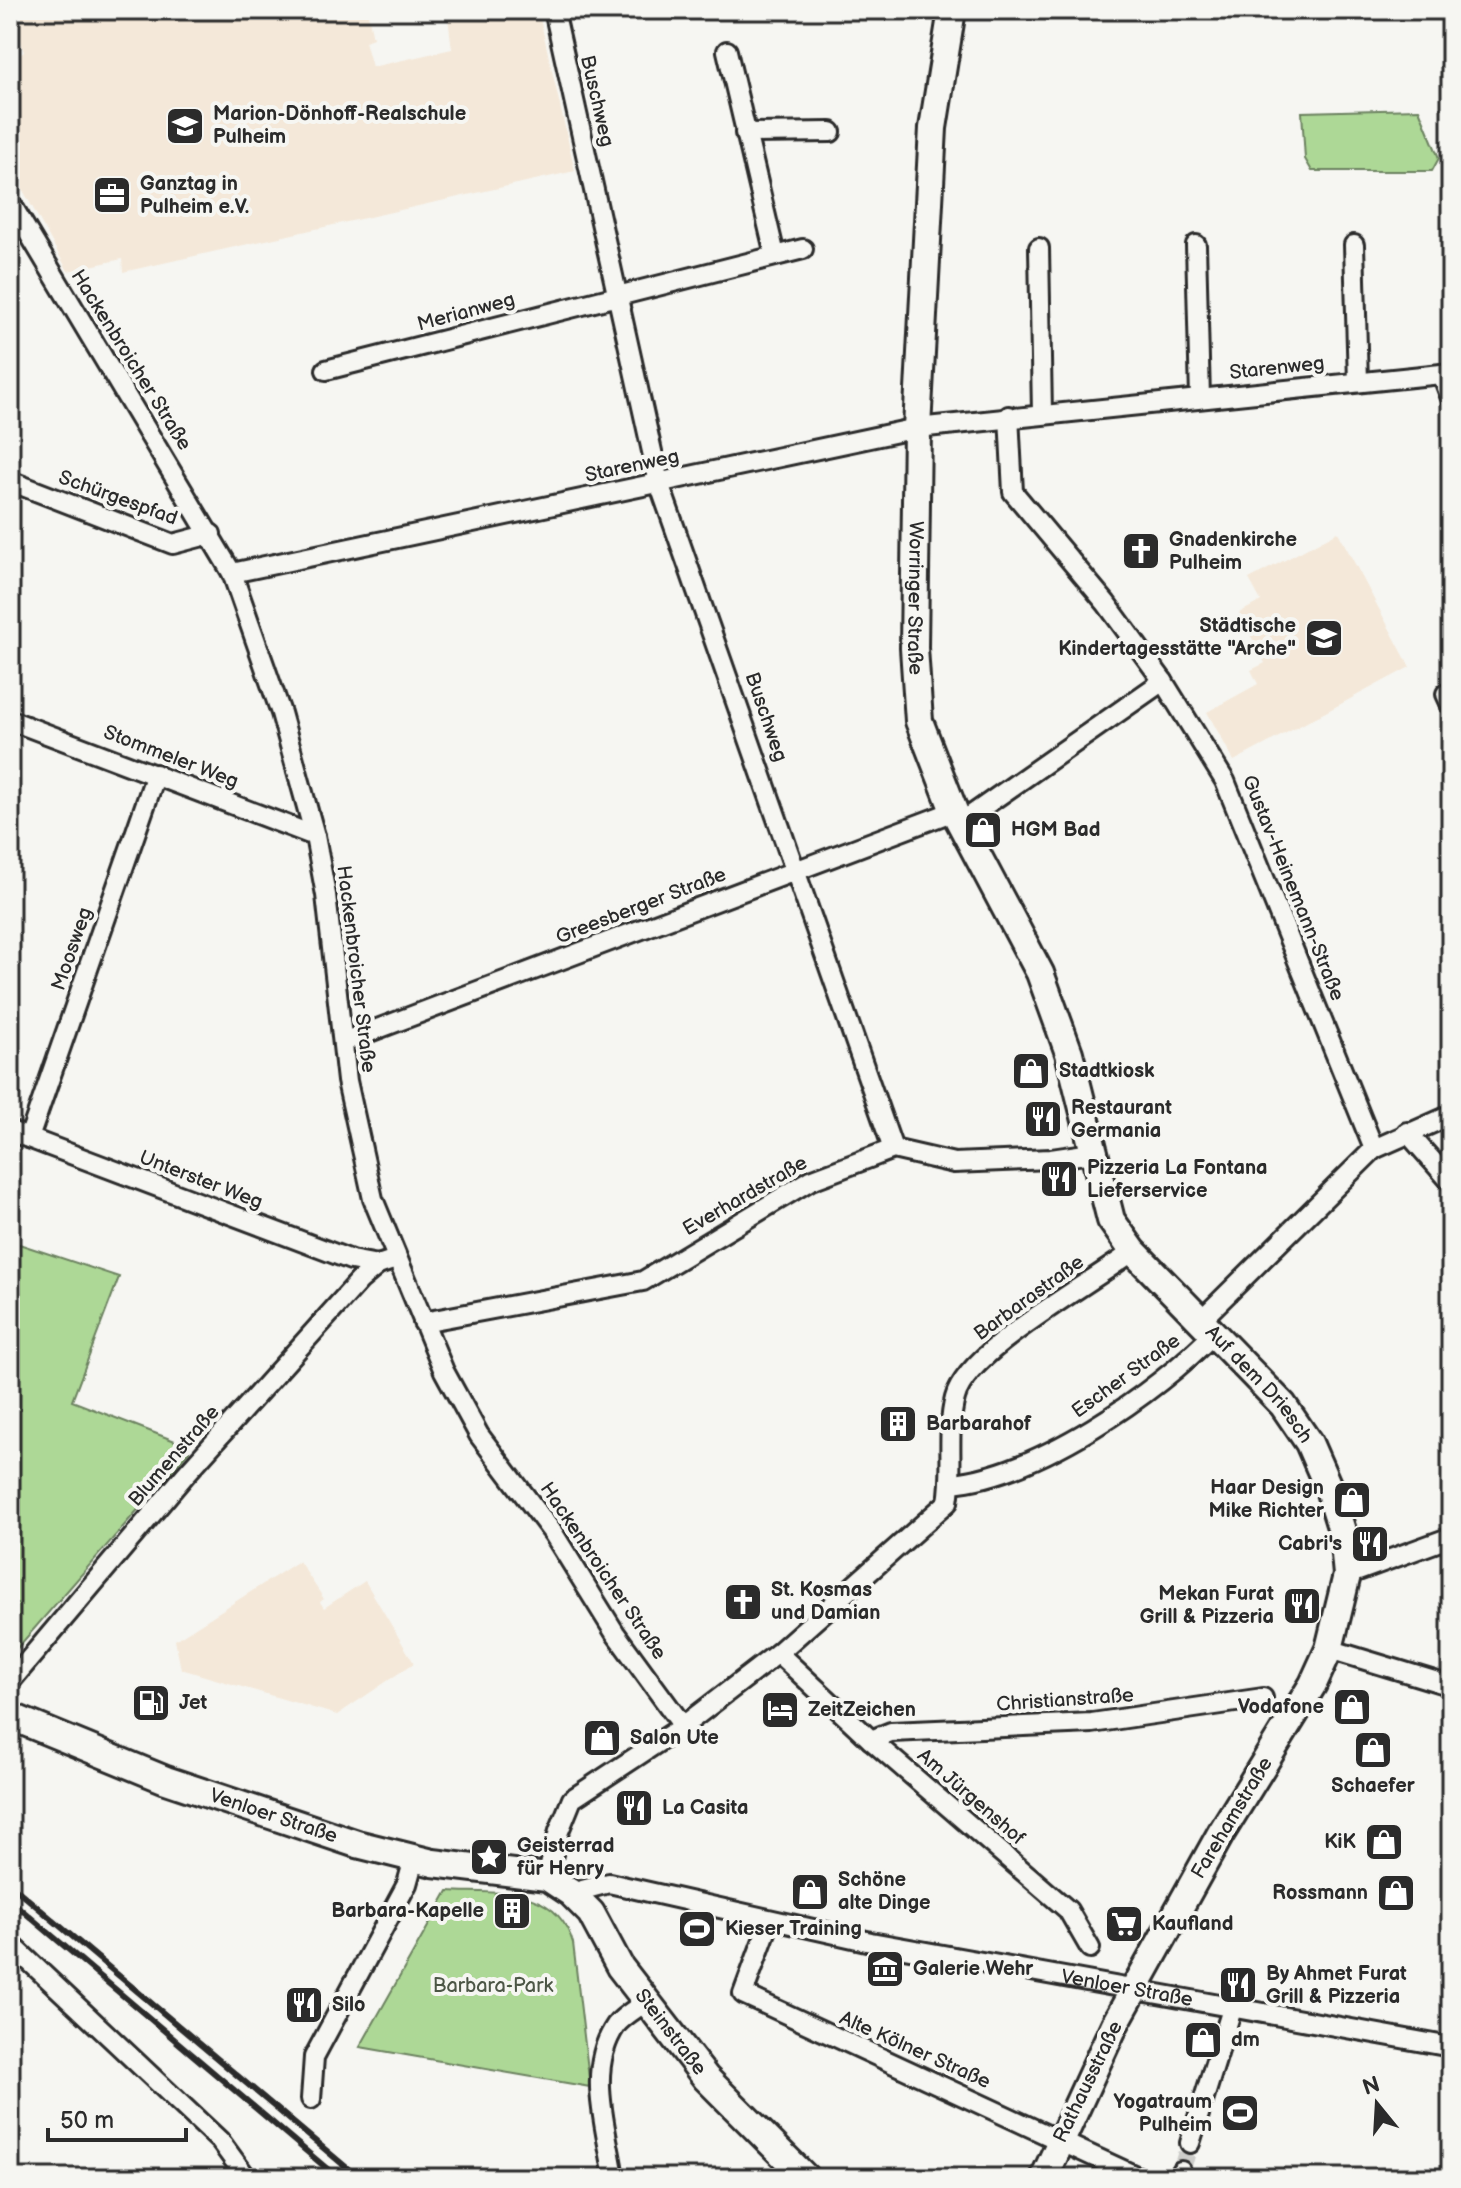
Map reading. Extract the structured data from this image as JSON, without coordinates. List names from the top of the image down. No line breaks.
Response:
{"streets":{"main road":["Worringer Straße","Auf dem Driesch","Venloer Straße","Farehamstraße","Steinstraße","Rathausstraße"],"street":["Buschweg","Merianweg","Hackenbroicher Straße","Starenweg","Schürgespfad","Stommeler Weg","Gustav-Heinemann-Straße","Greesberger Straße","Moosweg","Unterster Weg","Everhardstraße","Barbarastraße","Escher Straße","Blumenstraße","Christianstraße","Am Jürgenshof","Alte Kölner Straße"]},"crossings":[["Buschweg","Merianweg"],["Buschweg","Starenweg"],["Buschweg","Greesberger Straße"],["Buschweg","Everhardstraße"],["Hackenbroicher Straße","Starenweg"],["Hackenbroicher Straße","Schürgespfad"],["Hackenbroicher Straße","Stommeler Weg"],["Hackenbroicher Straße","Greesberger Straße"],["Hackenbroicher Straße","Unterster Weg"],["Hackenbroicher Straße","Everhardstraße"],["Hackenbroicher Straße","Blumenstraße"],["Starenweg","Worringer Straße"],["Starenweg","Gustav-Heinemann-Straße"],["Worringer Straße","Greesberger Straße"],["Worringer Straße","Auf dem Driesch"],["Stommeler Weg","Moosweg"],["Gustav-Heinemann-Straße","Greesberger Straße"],["Gustav-Heinemann-Straße","Escher Straße"],["Moosweg","Unterster Weg"],["Unterster Weg","Blumenstraße"],["Barbarastraße","Escher Straße"],["Barbarastraße","Auf dem Driesch"],["Escher Straße","Auf dem Driesch"],["Auf dem Driesch","Farehamstraße"],["Christianstraße","Am Jürgenshof"],["Venloer Straße","Farehamstraße"],["Venloer Straße","Steinstraße"],["Venloer Straße","Alte Kölner Straße"],["Venloer Straße","Rathausstraße"],["Farehamstraße","Rathausstraße"],["Alte Kölner Straße","Rathausstraße"]],"parks":["Barbara-Park"],"places":{"school or university":["Marion-Dönhoff-Realschule Pulheim","Städtische Kindertagesstätte \"Arche\""],"office":["Ganztag in Pulheim e.V."],"church":["Gnadenkirche Pulheim","St. Kosmas und Damian"],"shop":["HGM Bad","Stadtkiosk","Haar Design Mike Richter","Vodafone","Salon Ute","Schaefer","KiK","Schöne alte Dinge","Rossmann","dm"],"restaurant":["Restaurant Germania","Pizzeria La Fontana Lieferservice","Cabri's","Mekan Furat Grill & Pizzeria","La Casita","By Ahmet Furat Grill & Pizzeria","Silo"],"building":["Barbarahof","Barbara-Kapelle"],"fuel station":["Jet"],"hotel":["ZeitZeichen"],"place":["Geisterrad für Henry"],"supermarket":["Kaufland"],"sports":["Kieser Training","Yogatraum Pulheim"],"museum":["Galerie Wehr"]},"scale_bar":"50 m","north":"top"}
